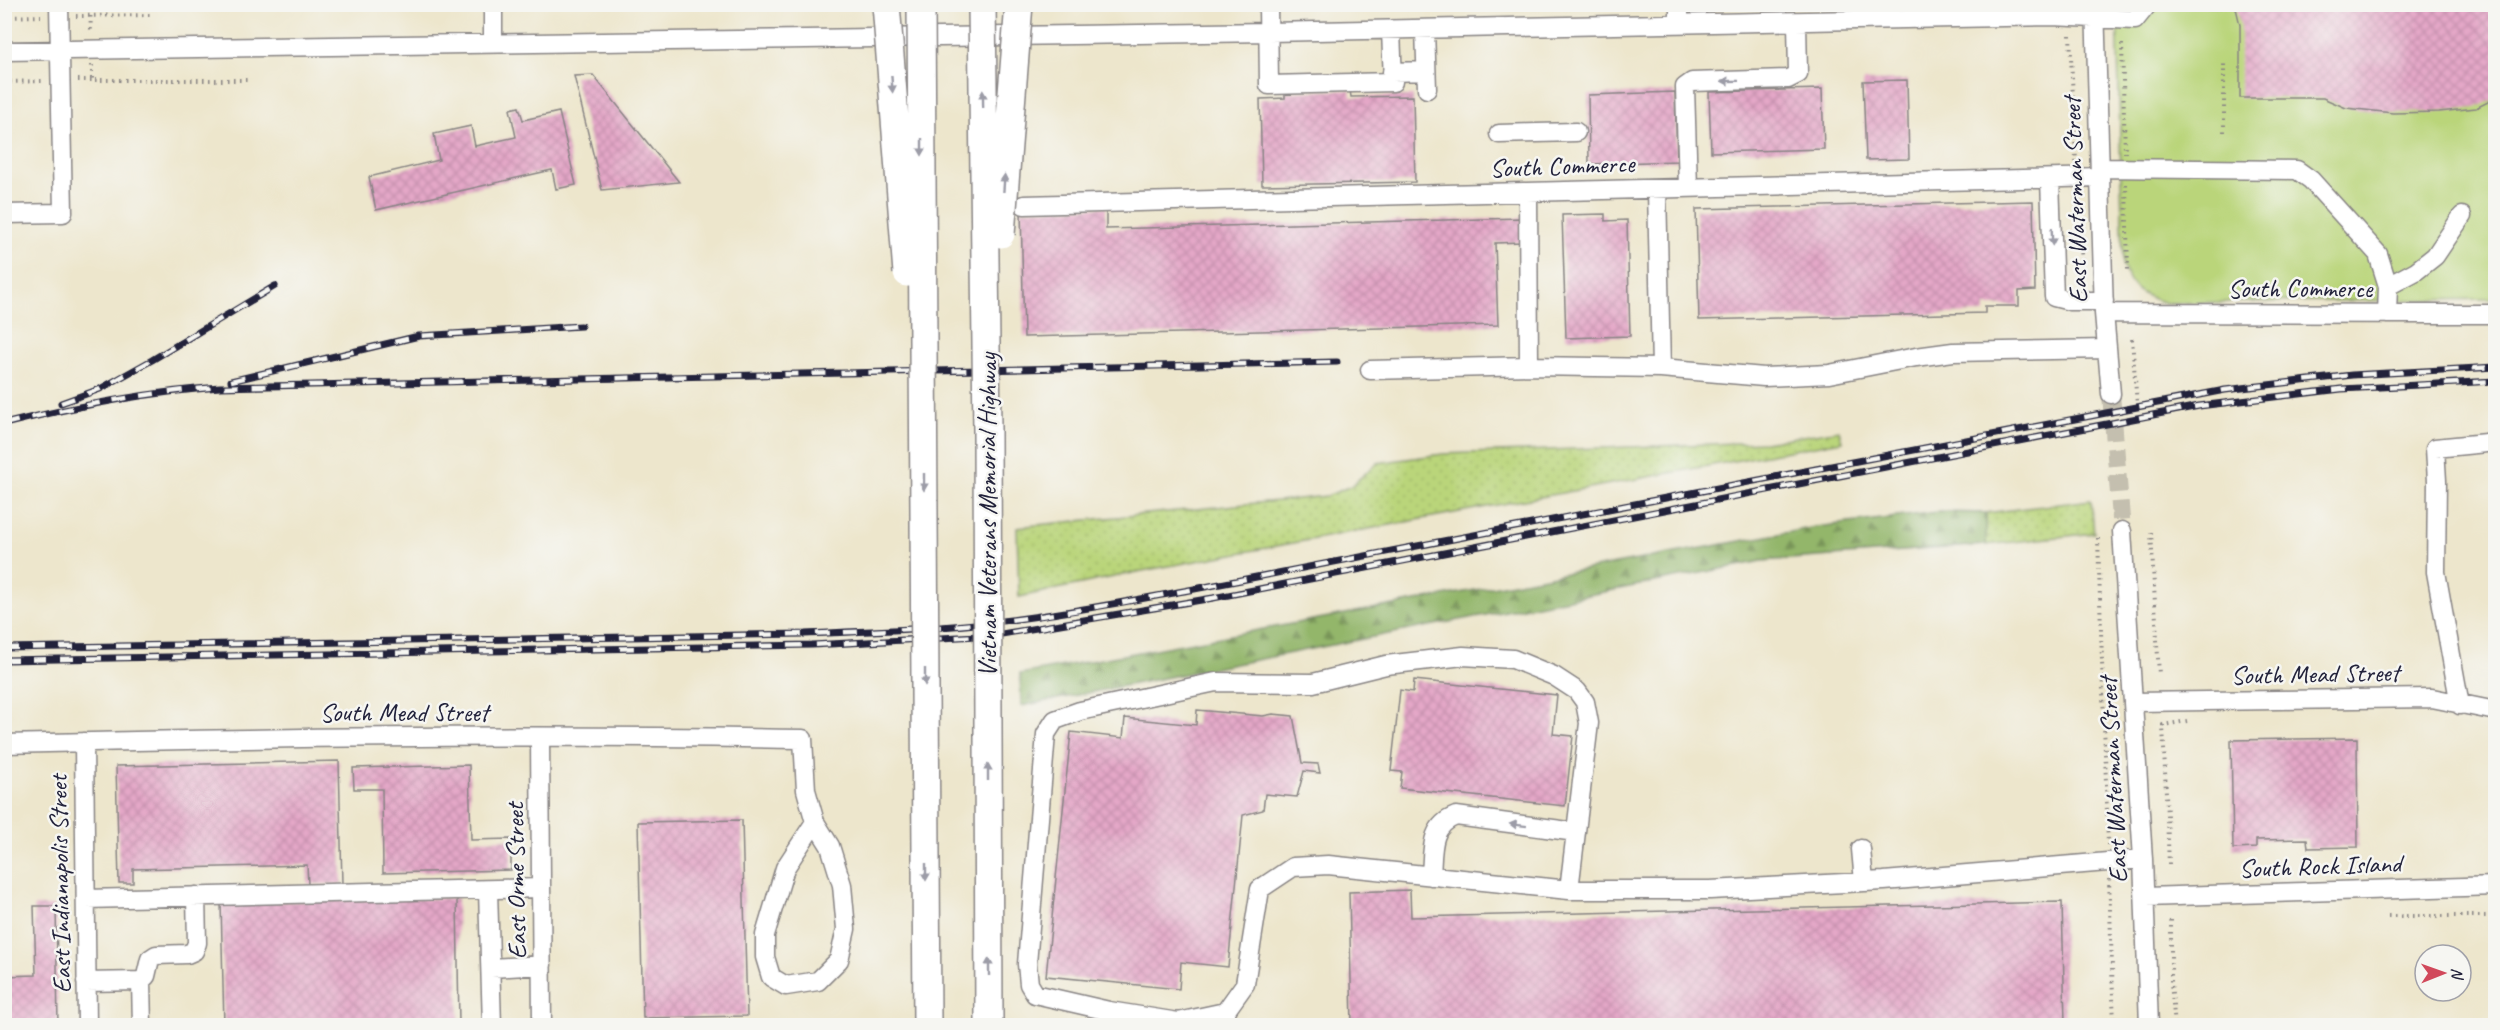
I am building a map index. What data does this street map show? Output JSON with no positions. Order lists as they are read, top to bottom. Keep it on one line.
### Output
{"streets":{"highway":["Vietnam Veterans Memorial Highway"],"street":["South Commerce","East Waterman Street","South Mead Street","South Rock Island","East Orme Street","East Indianapolis Street"]},"crossings":[["South Commerce","East Waterman Street"],["East Waterman Street","South Mead Street"],["East Waterman Street","South Rock Island"],["South Mead Street","East Orme Street"],["South Mead Street","East Indianapolis Street"]],"north":"right"}
